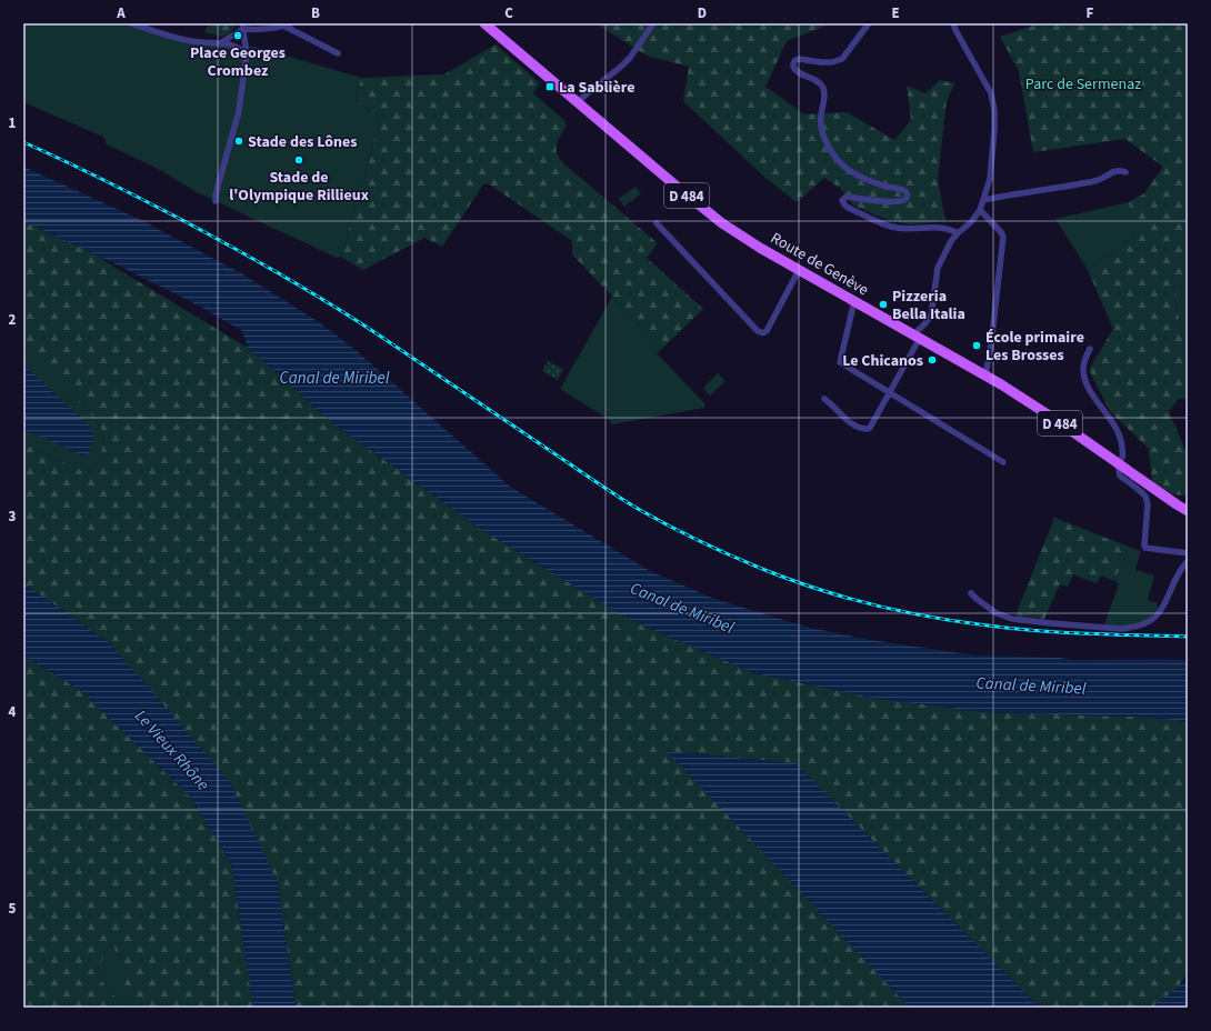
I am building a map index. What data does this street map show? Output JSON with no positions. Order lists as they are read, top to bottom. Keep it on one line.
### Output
{"streets":{"main road":["D 484","Route de Genève"]},"water":["Canal de Miribel","Le Vieux Rhône"],"parks":["Parc de Sermenaz"],"places":{"other":["Place Georges Crombez","Stade des Lônes","Stade de l'Olympique Rillieux","Pizzeria Bella Italia","École primaire Les Brosses","Le Chicanos"],"transit":["La Sablière"]},"grid":{"columns":["A","B","C","D","E","F"],"rows":["1","2","3","4","5"]}}
